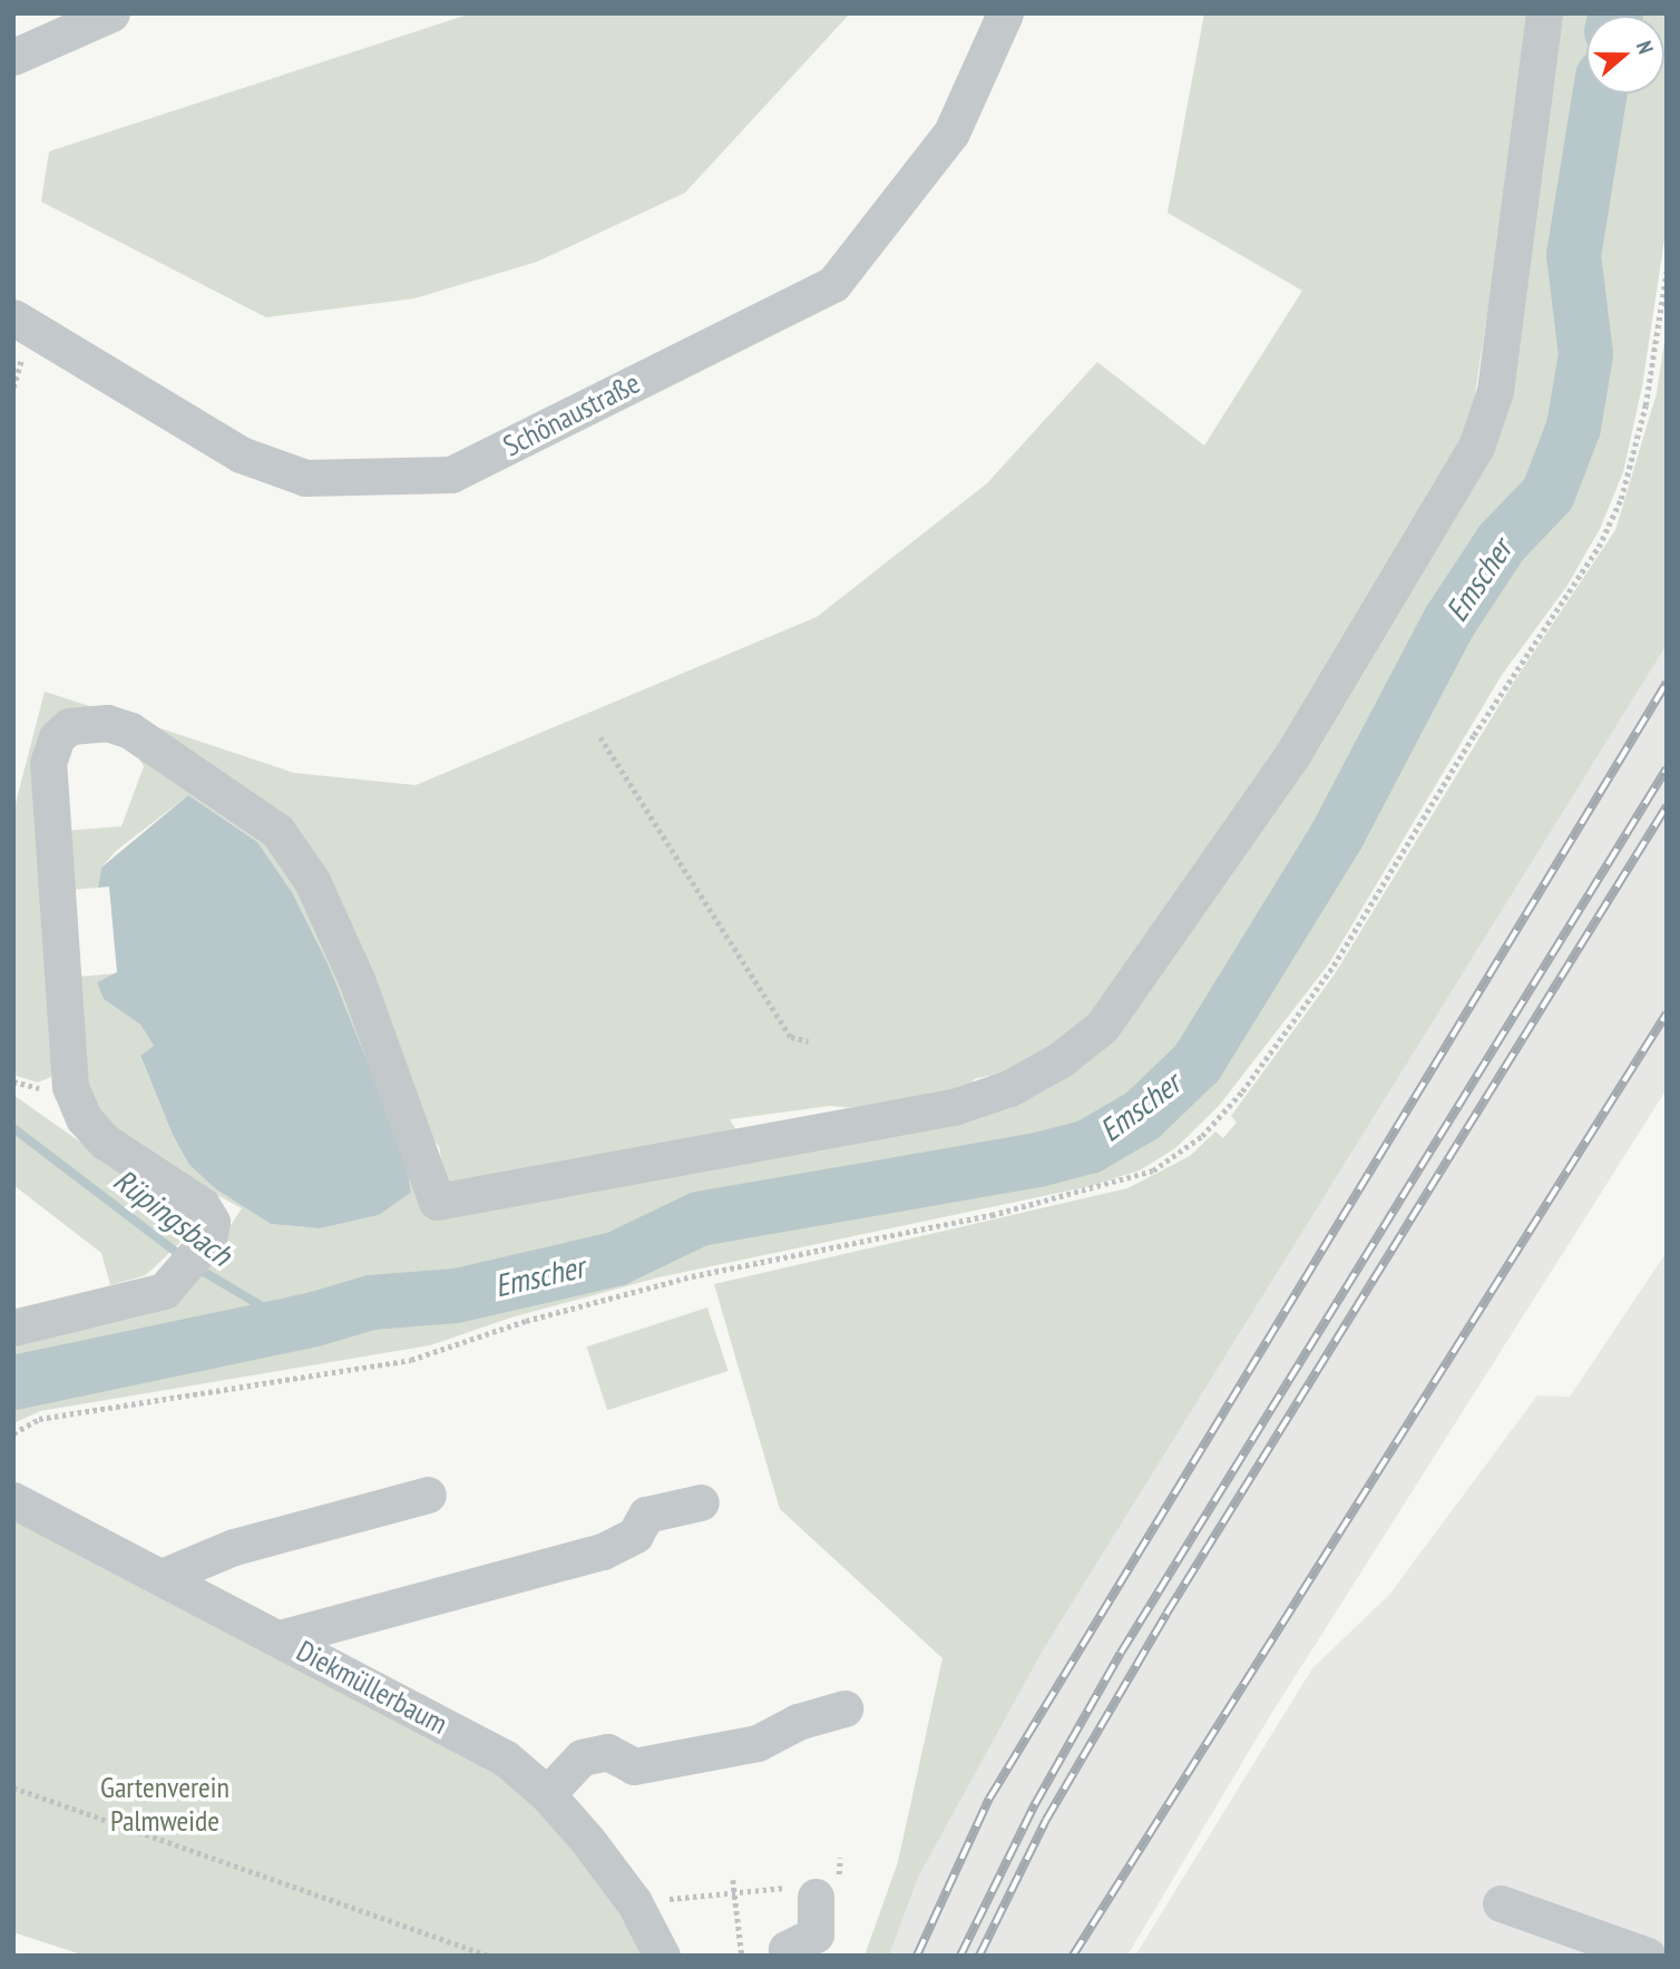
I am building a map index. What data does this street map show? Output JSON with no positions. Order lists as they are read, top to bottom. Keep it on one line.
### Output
{"streets":{"street":["Schönaustraße","Diekmüllerbaum"]},"water":["Emscher","Rüpingsbach"],"parks":["Gartenverein Palmweide"],"north":"right"}
